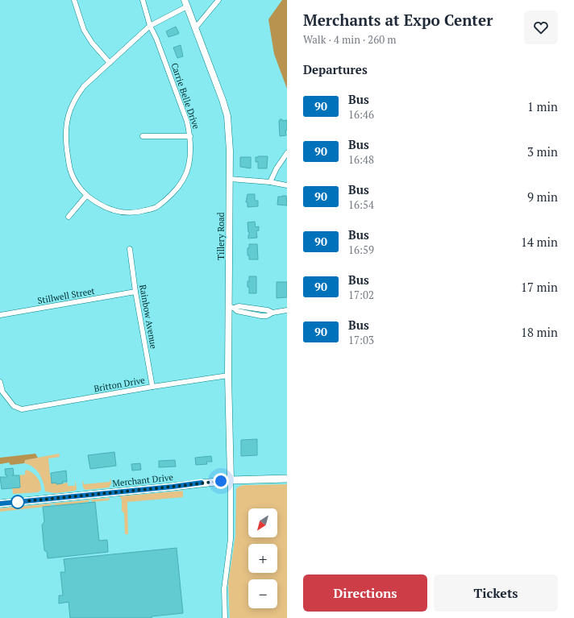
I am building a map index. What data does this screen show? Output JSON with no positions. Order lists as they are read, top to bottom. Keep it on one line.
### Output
{"streets":{"main road":["Merchant Drive"],"street":["Carrie Belle Drive","Tillery Road","Stillwell Street","Rainbow Avenue","Britton Drive"]},"crossings":[["Carrie Belle Drive","Tillery Road"],["Tillery Road","Britton Drive"],["Tillery Road","Merchant Drive"],["Stillwell Street","Rainbow Avenue"],["Rainbow Avenue","Britton Drive"]],"lines":["bus line 90"],"north":"bottom left","page":{"heading":[["Merchants at Expo Center","Walk · 4 min · 260 m"],"Departures"],"list":[{"mark":"90","name":"Bus","note":"16:46","value":"1 min"},{"mark":"90","name":"Bus","note":"16:48","value":"3 min"},{"mark":"90","name":"Bus","note":"16:54","value":"9 min"},{"mark":"90","name":"Bus","note":"16:59","value":"14 min"},{"mark":"90","name":"Bus","note":"17:02","value":"17 min"},{"mark":"90","name":"Bus","note":"17:03","value":"18 min"}],"map_buttons":["+","−"],"buttons":["Directions","Tickets"]}}
